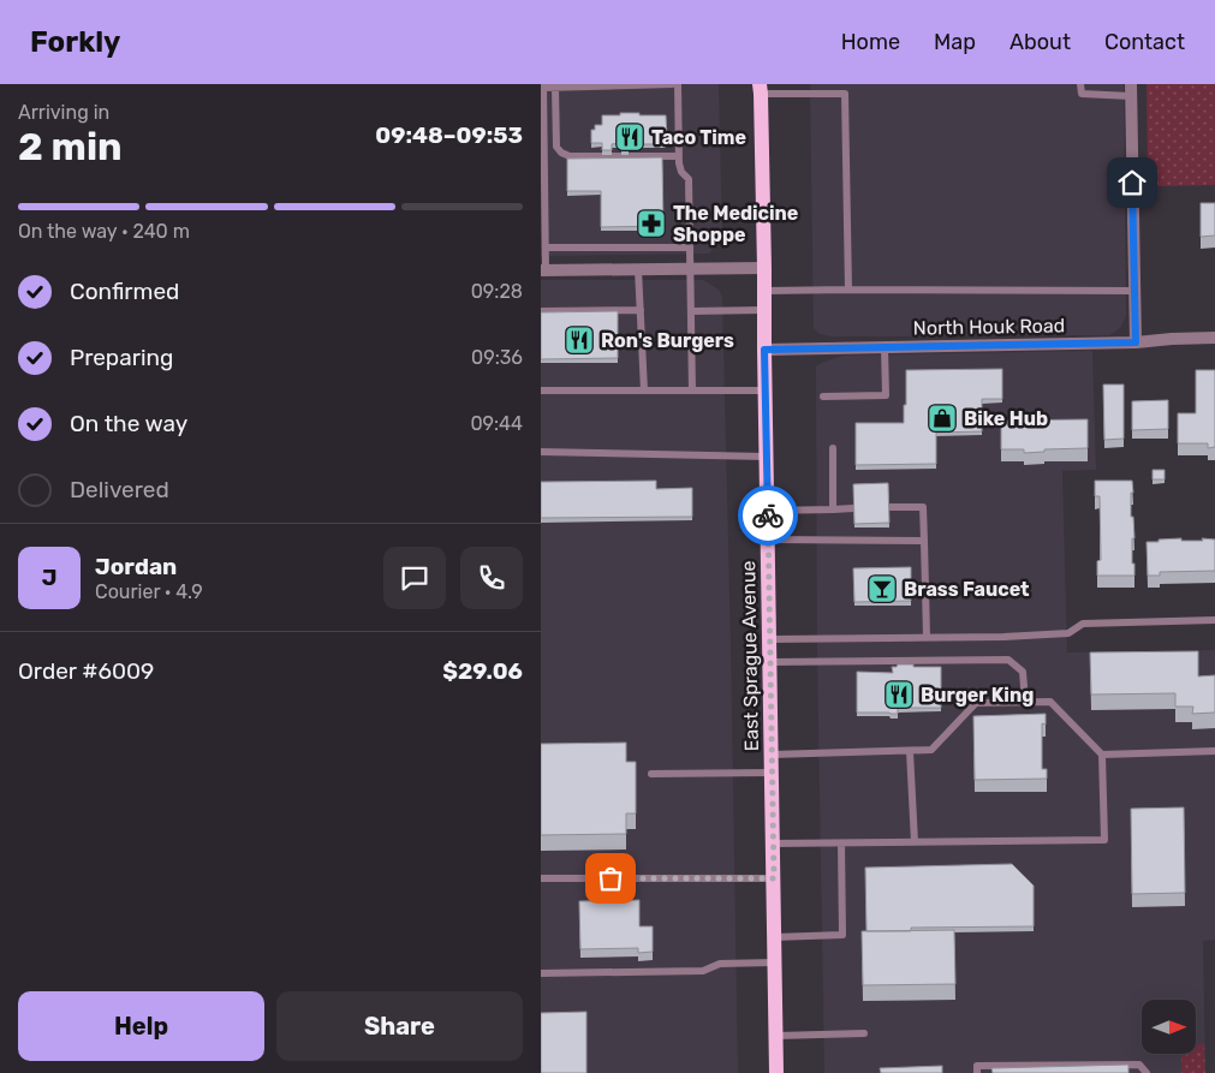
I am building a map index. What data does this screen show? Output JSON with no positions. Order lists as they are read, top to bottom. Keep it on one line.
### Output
{"streets":{"main road":["East Sprague Avenue"],"street":["North Houk Road"]},"crossings":[["North Houk Road","East Sprague Avenue"]],"places":{"restaurant":["Taco Time","Ron's Burgers","Burger King"],"pharmacy":["The Medicine Shoppe"],"shop":["Bike Hub"],"bar":["Brass Faucet"]},"north":"right","page":{"header":"Forkly","nav":["Home","Map","About","Contact"],"heading":["2 min","Arriving in","09:48–09:53"],"panel":["Jordan","Courier · 4.9","Order #6009","$29.06"],"bar":"On the way · 240 m","list":[["Confirmed","09:28"],["Preparing","09:36"],["On the way","09:44"],"Delivered"],"round":"J","buttons":["Help","Share"]}}
